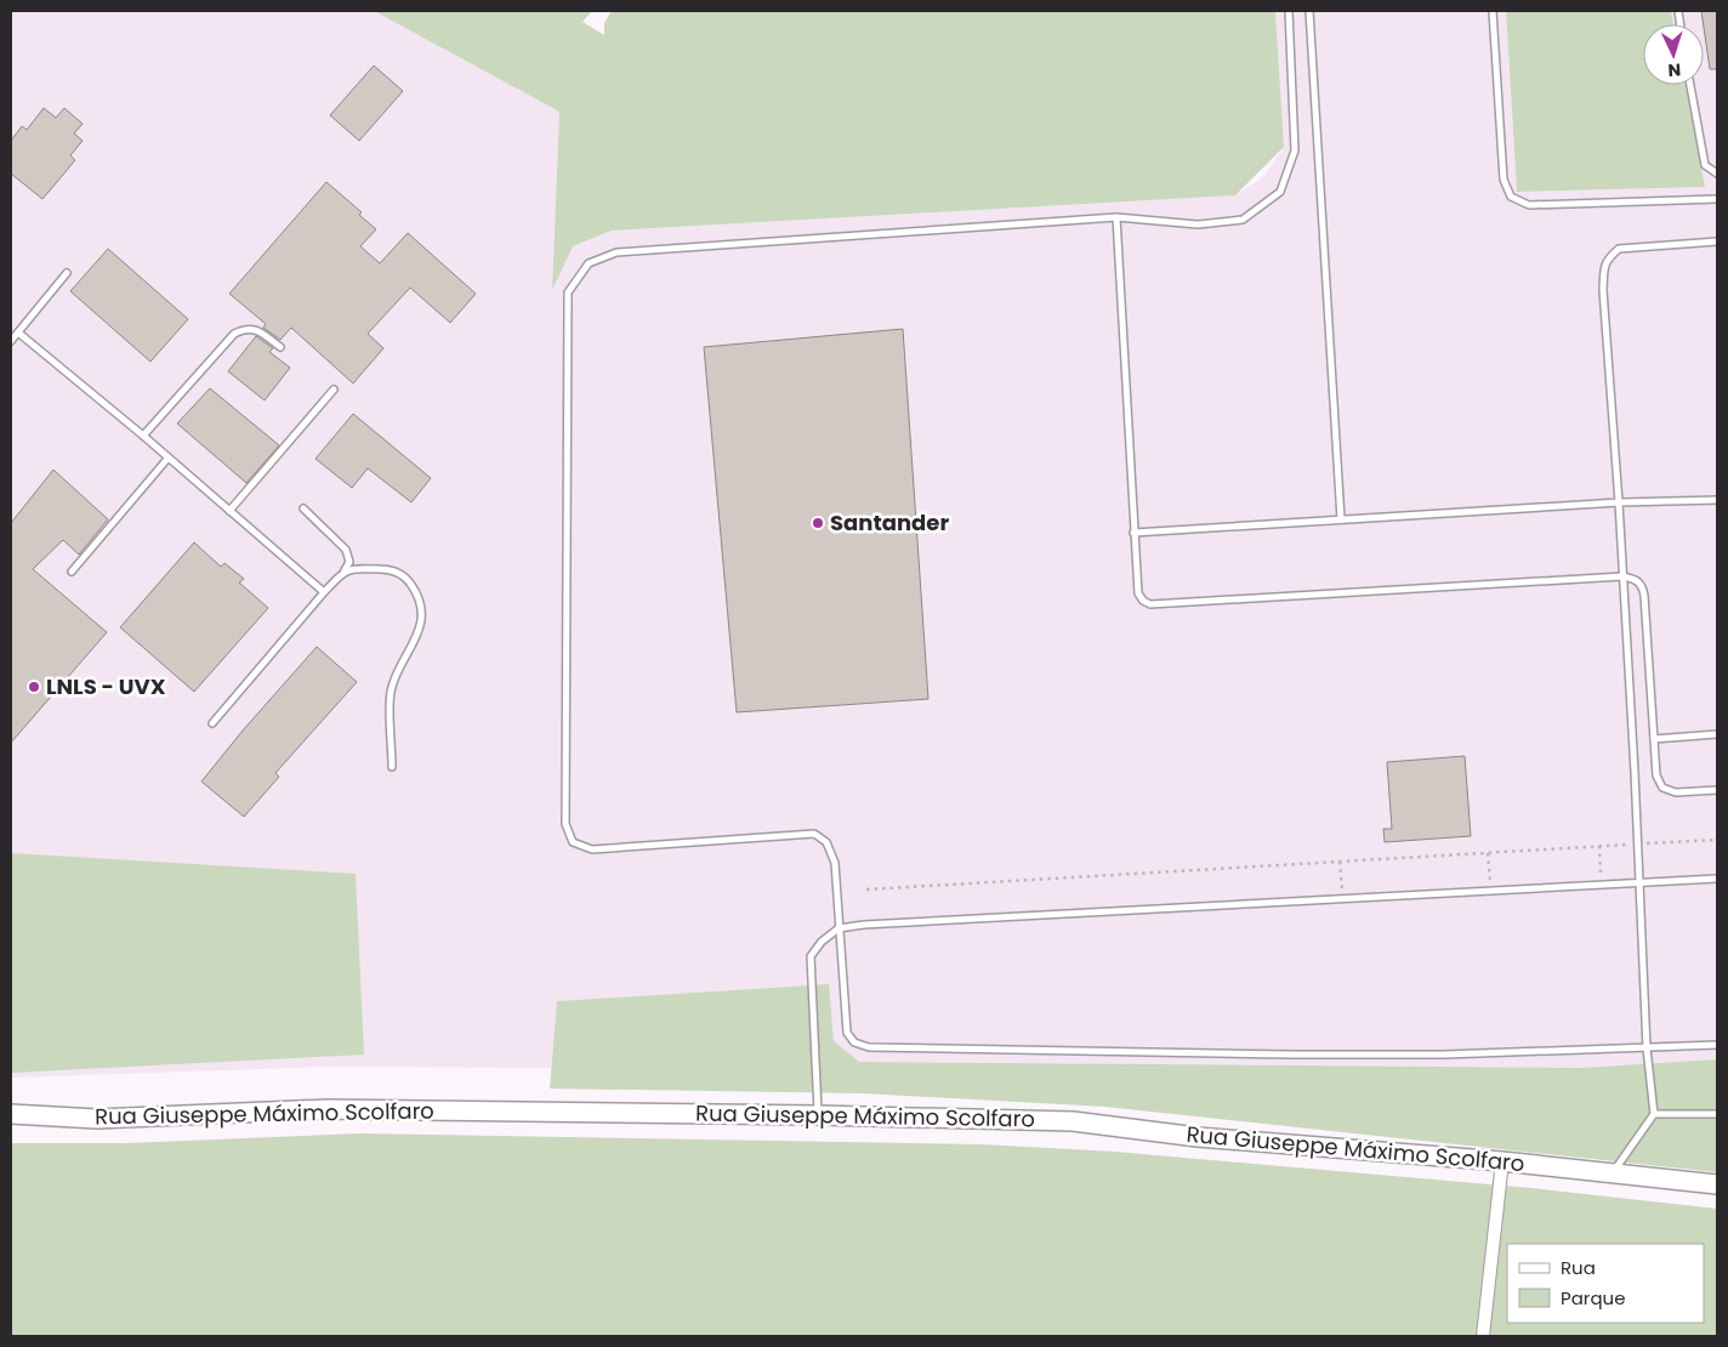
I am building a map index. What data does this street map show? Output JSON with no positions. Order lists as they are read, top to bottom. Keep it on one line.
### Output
{"streets":{"main road":["Rua Giuseppe Máximo Scolfaro"]},"places":["Santander","LNLS - UVX"],"legend":["Rua","Parque"],"north":"bottom"}
